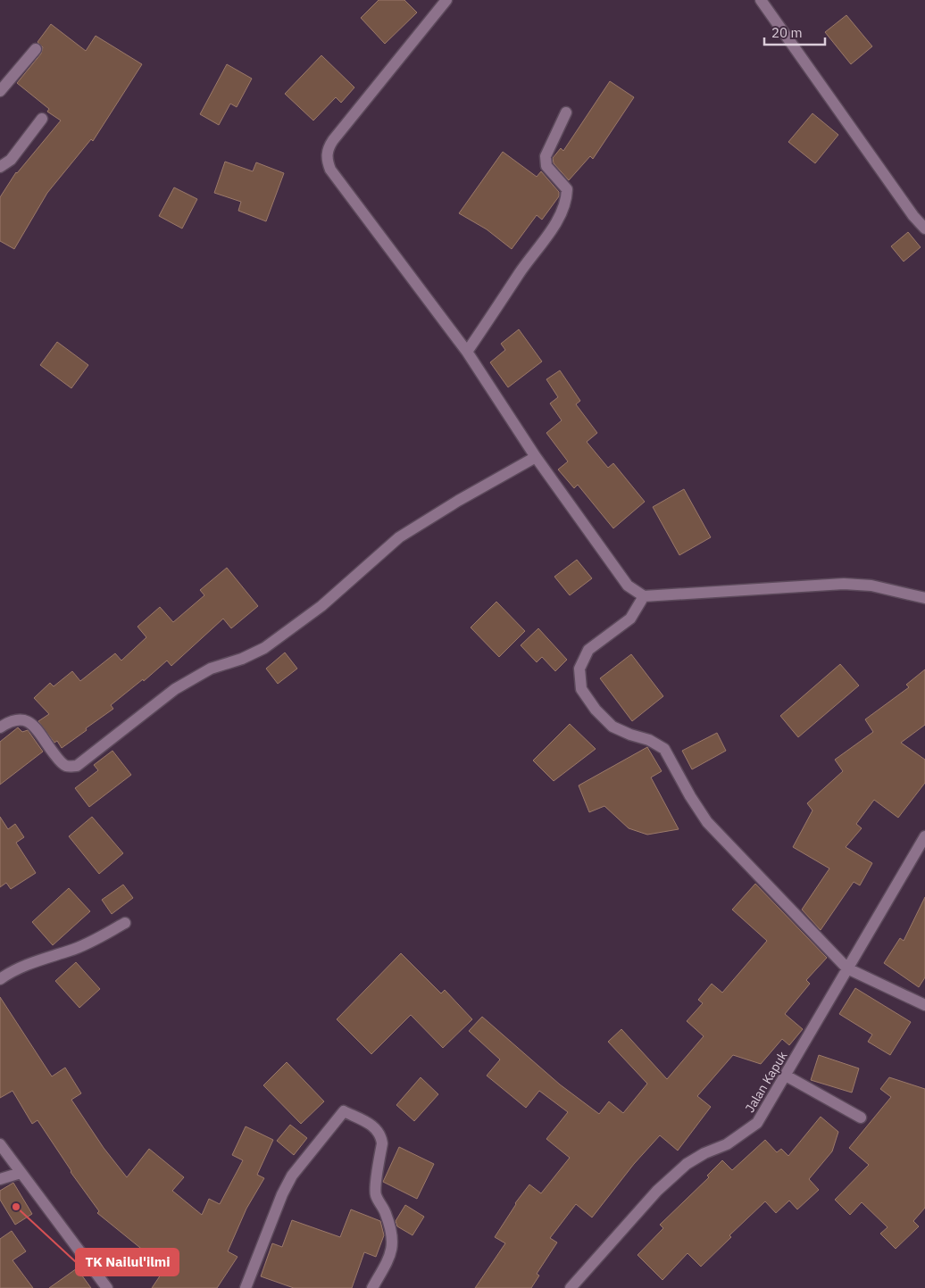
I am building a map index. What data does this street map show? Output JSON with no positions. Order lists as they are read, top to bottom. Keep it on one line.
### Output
{"streets":{"street":["Jalan Kapuk"]},"places":["TK Nailul'ilmi"],"scale_bar":"20 m"}
